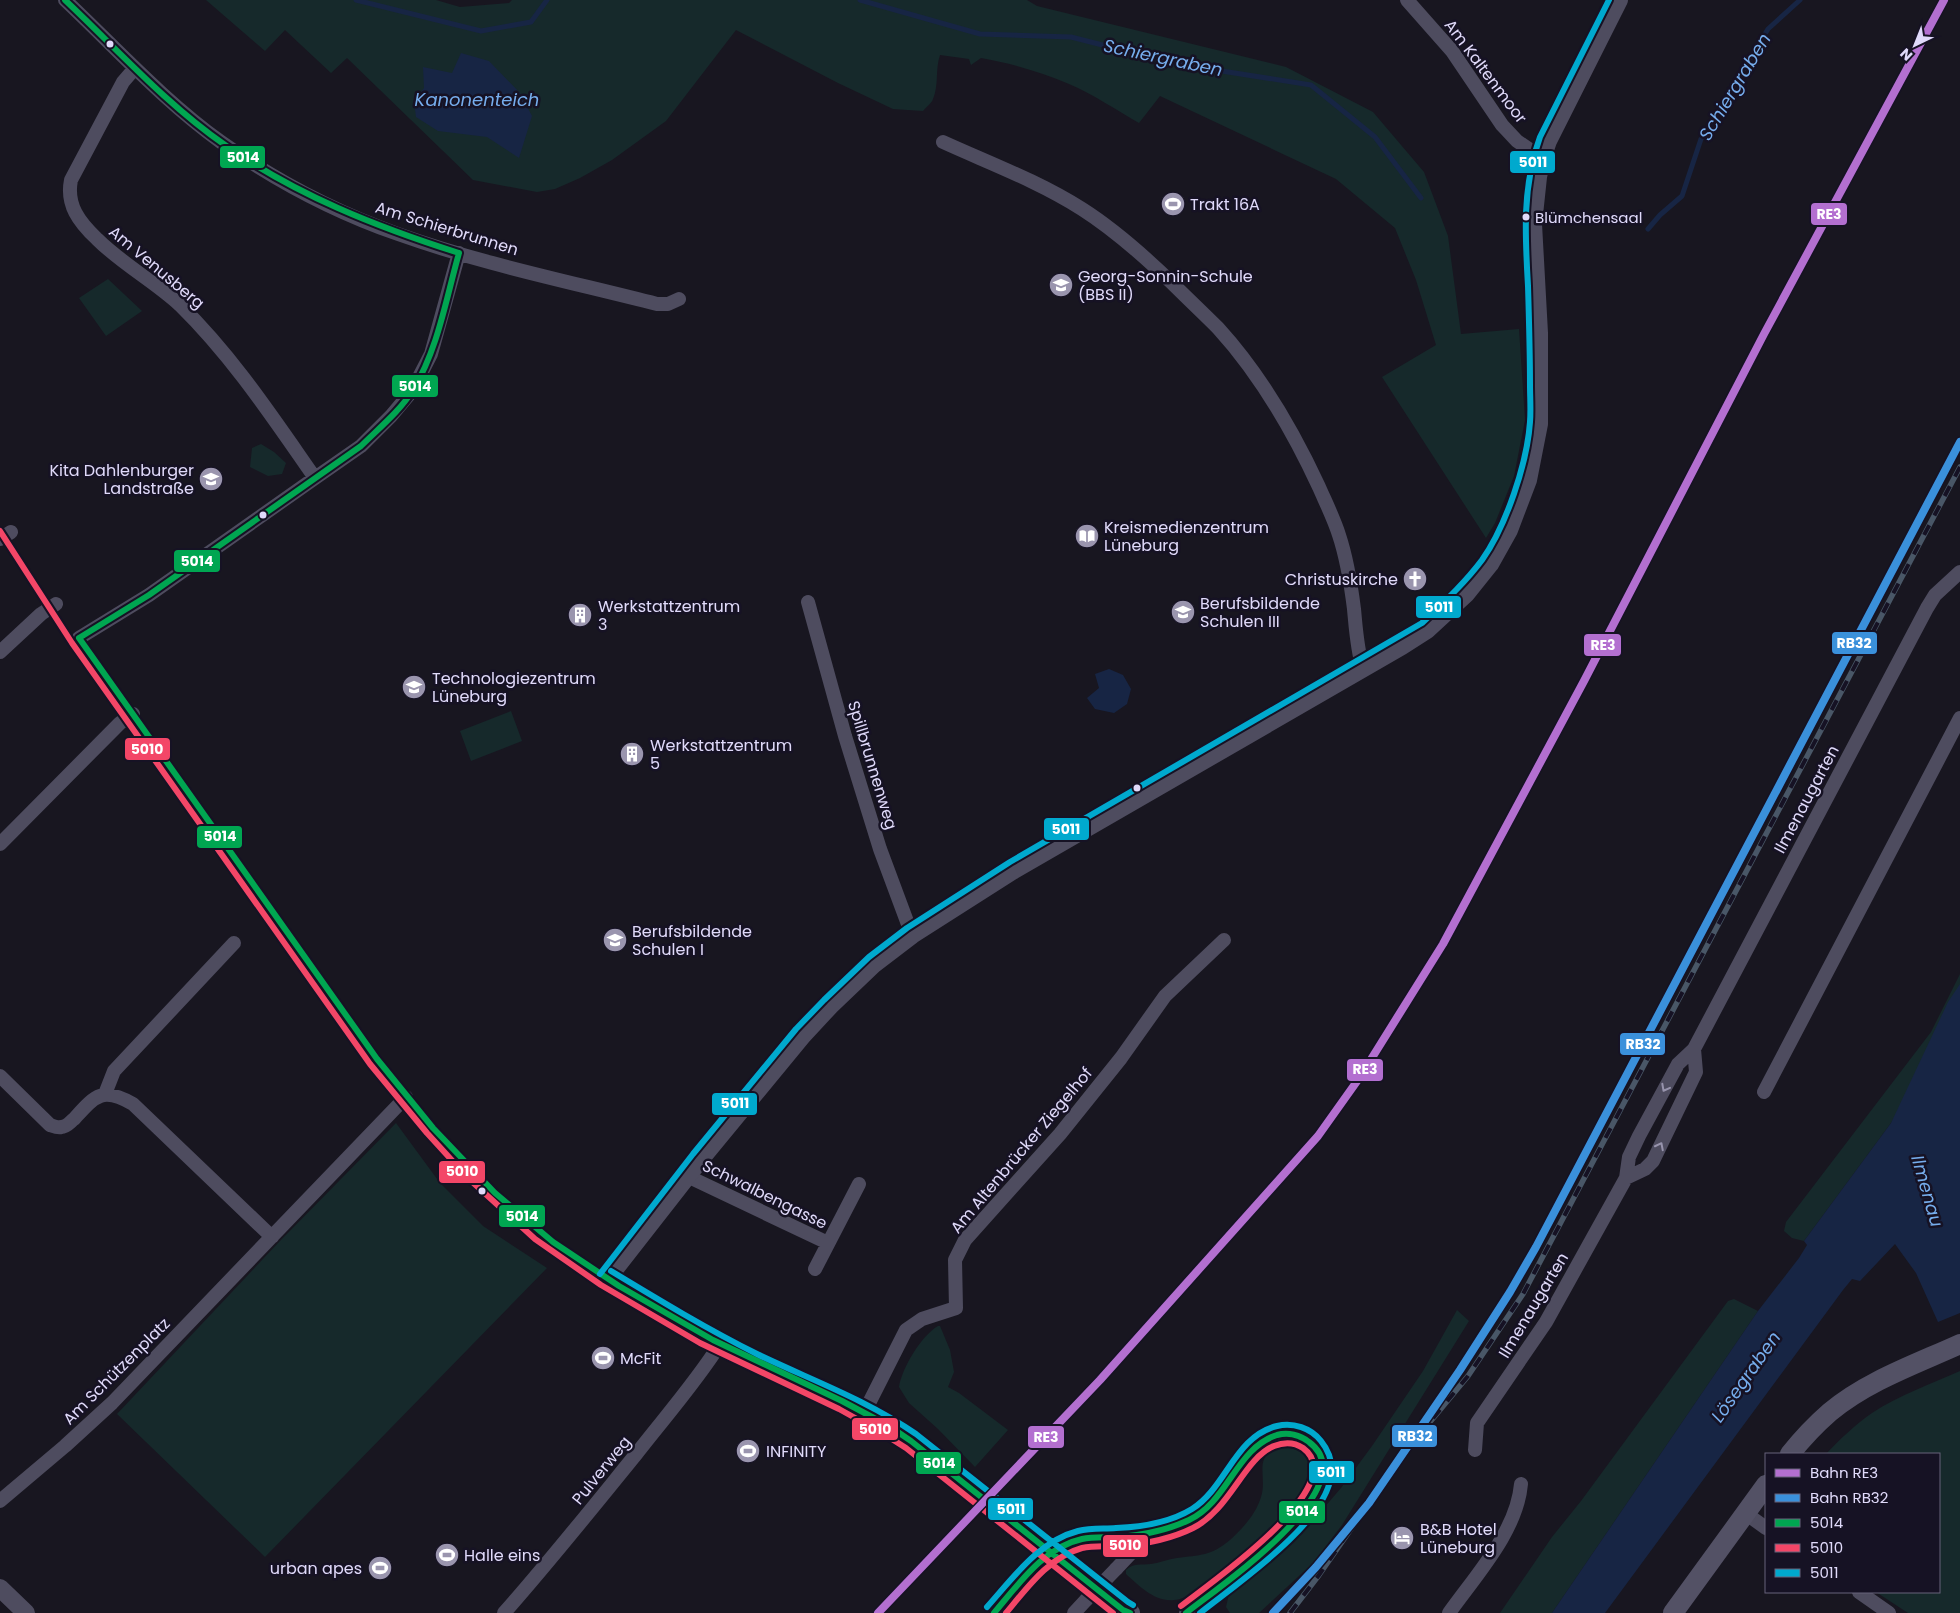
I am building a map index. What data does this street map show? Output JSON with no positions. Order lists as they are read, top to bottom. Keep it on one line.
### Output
{"streets":{"street":["Am Kaltenmoor","Am Schierbrunnen","Am Venusberg","Spillbrunnenweg","Ilmenaugarten","Am Altenbrücker Ziegelhof","Schwalbengasse","Am Schützenplatz","Pulverweg"]},"crossings":[["Am Schierbrunnen","Am Venusberg"]],"water":["Schiergraben","Kanonenteich","Ilmenau","Lösegraben"],"places":{"sports":["Trakt 16A","McFit","INFINITY","Halle eins","urban apes"],"other":["Blümchensaal"],"school or university":["Georg-Sonnin-Schule (BBS II)","Kita Dahlenburger Landstraße","Berufsbildende Schulen III","Technologiezentrum Lüneburg","Berufsbildende Schulen I"],"library":["Kreismedienzentrum Lüneburg"],"church":["Christuskirche"],"building":["Werkstattzentrum 3","Werkstattzentrum 5"],"hotel":["B&B Hotel Lüneburg"]},"lines":["rail line RE3","transit line 5014","transit line 5011","rail line RB32","transit line 5010"],"legend":["Bahn RE3","Bahn RB32","5014","5010","5011"],"north":"bottom left"}
